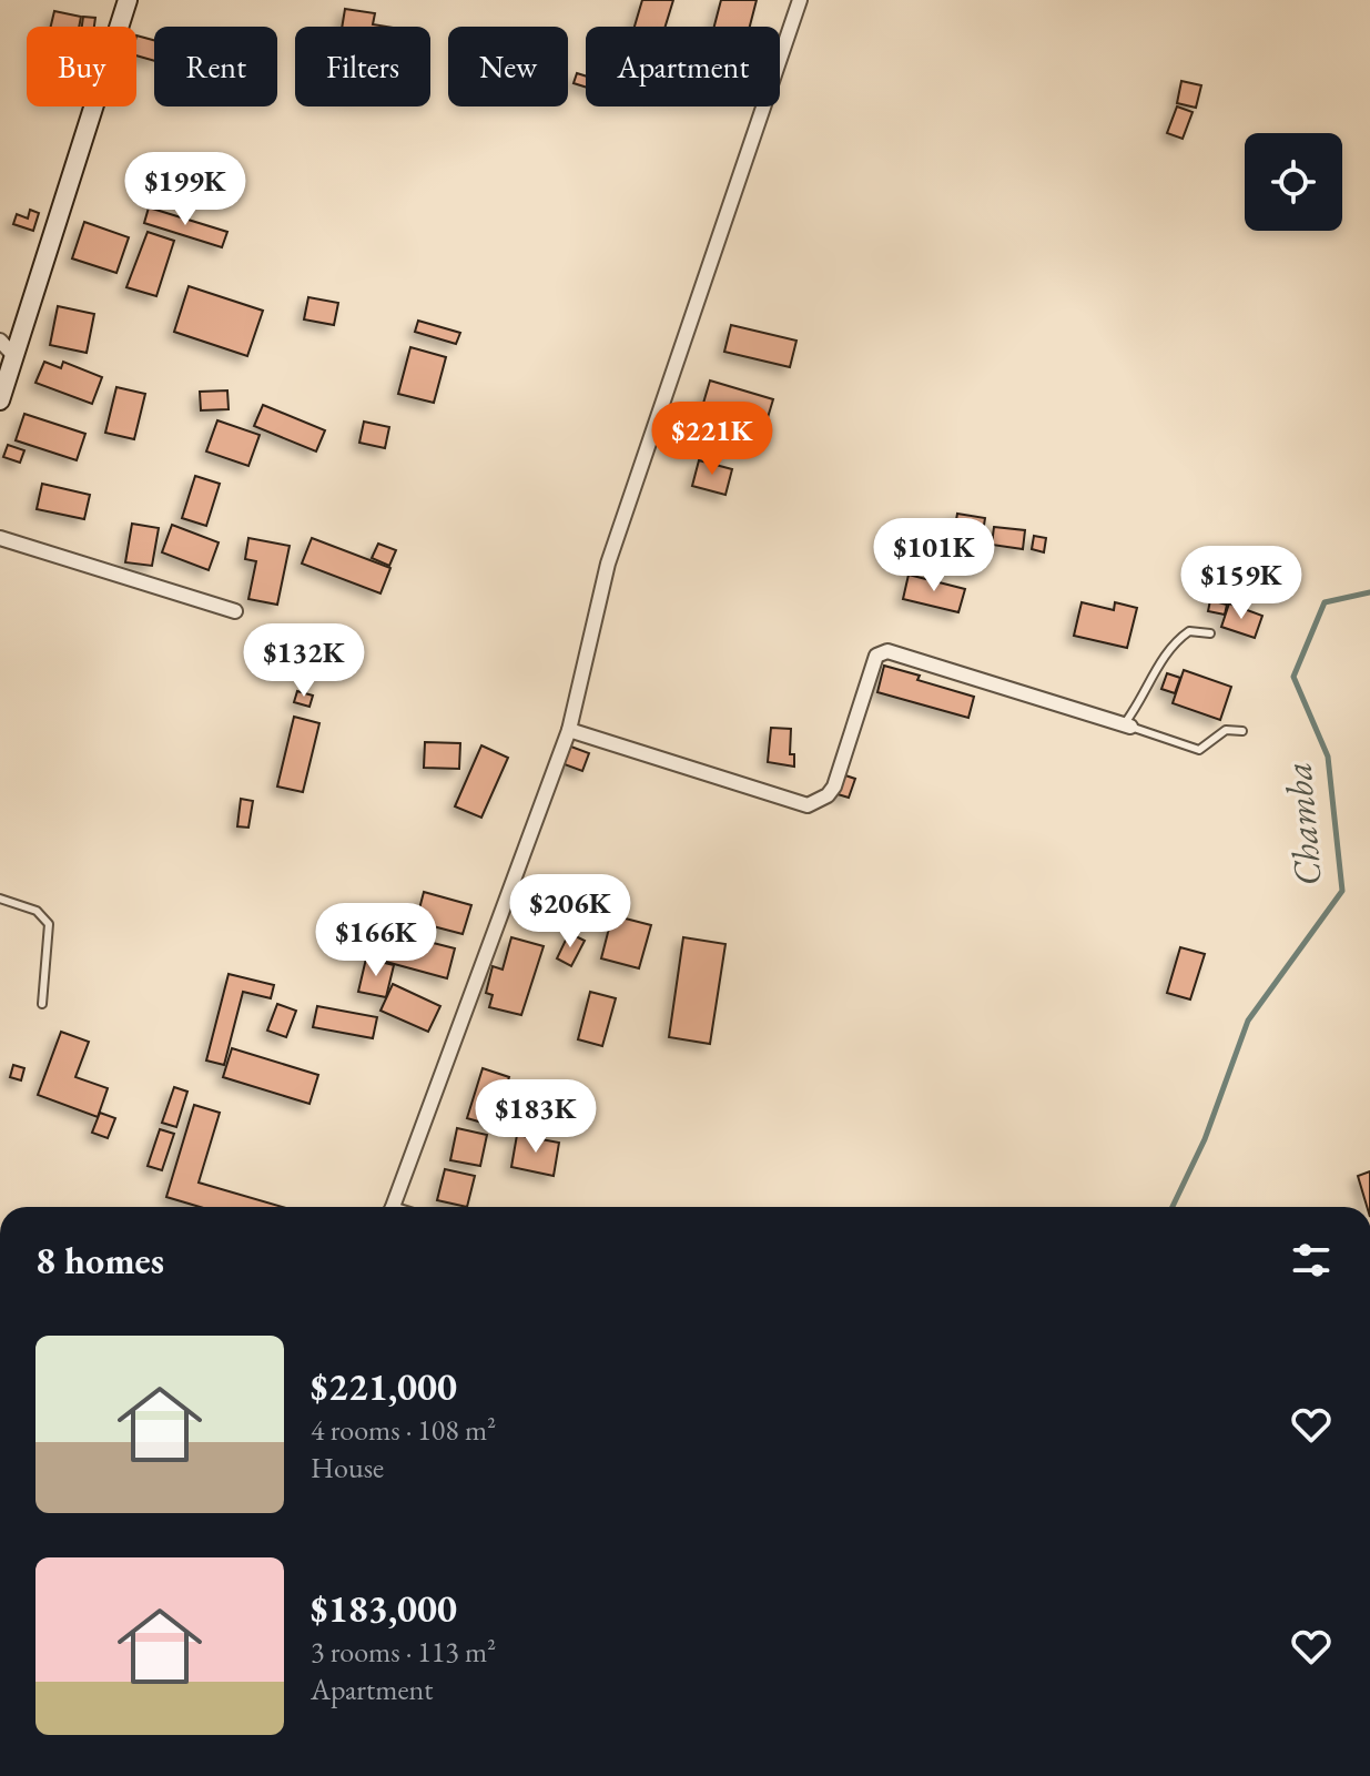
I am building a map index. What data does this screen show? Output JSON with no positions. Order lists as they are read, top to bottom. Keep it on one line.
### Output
{"water":["Chamba"],"page":{"chip":["Buy","Rent","Filters","New","Apartment"],"price":["$199K","$221K","$101K","$159K","$132K","$206K","$166K","$183K"],"heading":"8 homes","list":[{"name":"$221,000","note":"4 rooms · 108 m² · House"},{"name":"$183,000","note":"3 rooms · 113 m² · Apartment"}]}}
